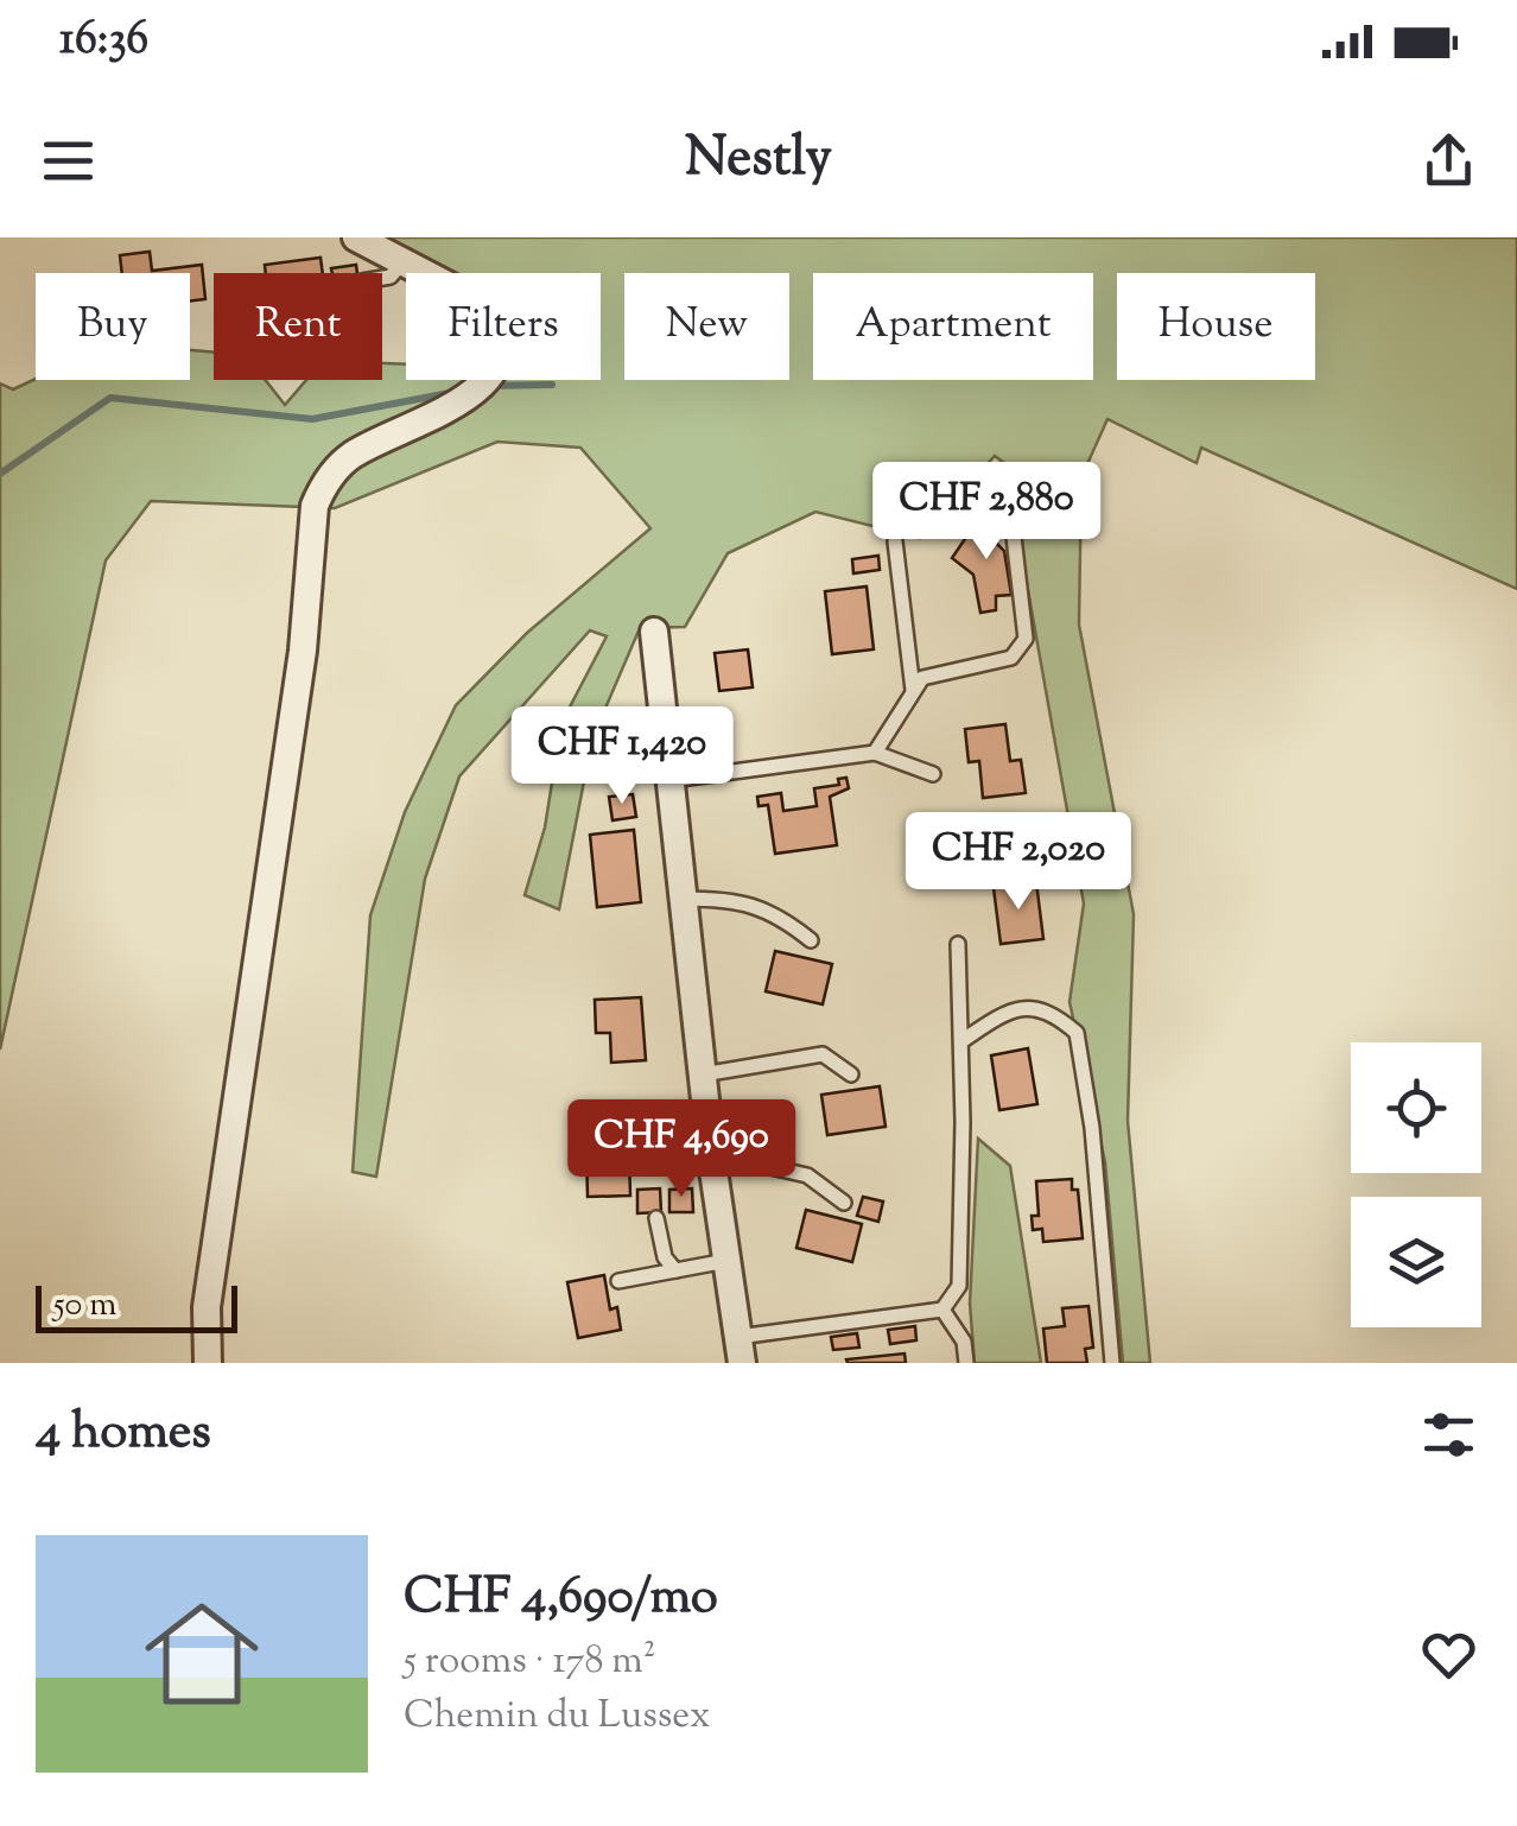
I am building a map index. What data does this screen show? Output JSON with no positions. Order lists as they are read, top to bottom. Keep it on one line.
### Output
{"scale_bar":"50 m","page":{"status":"16:36","header":"Nestly","chip":["Buy","Rent","Filters","New","Apartment","House"],"price":["CHF 2,880","CHF 1,420","CHF 2,020","CHF 4,690"],"scale":"50 m","heading":"4 homes","list":[{"name":"CHF 4,690/mo","note":"5 rooms · 178 m² · Chemin du Lussex"}]}}
